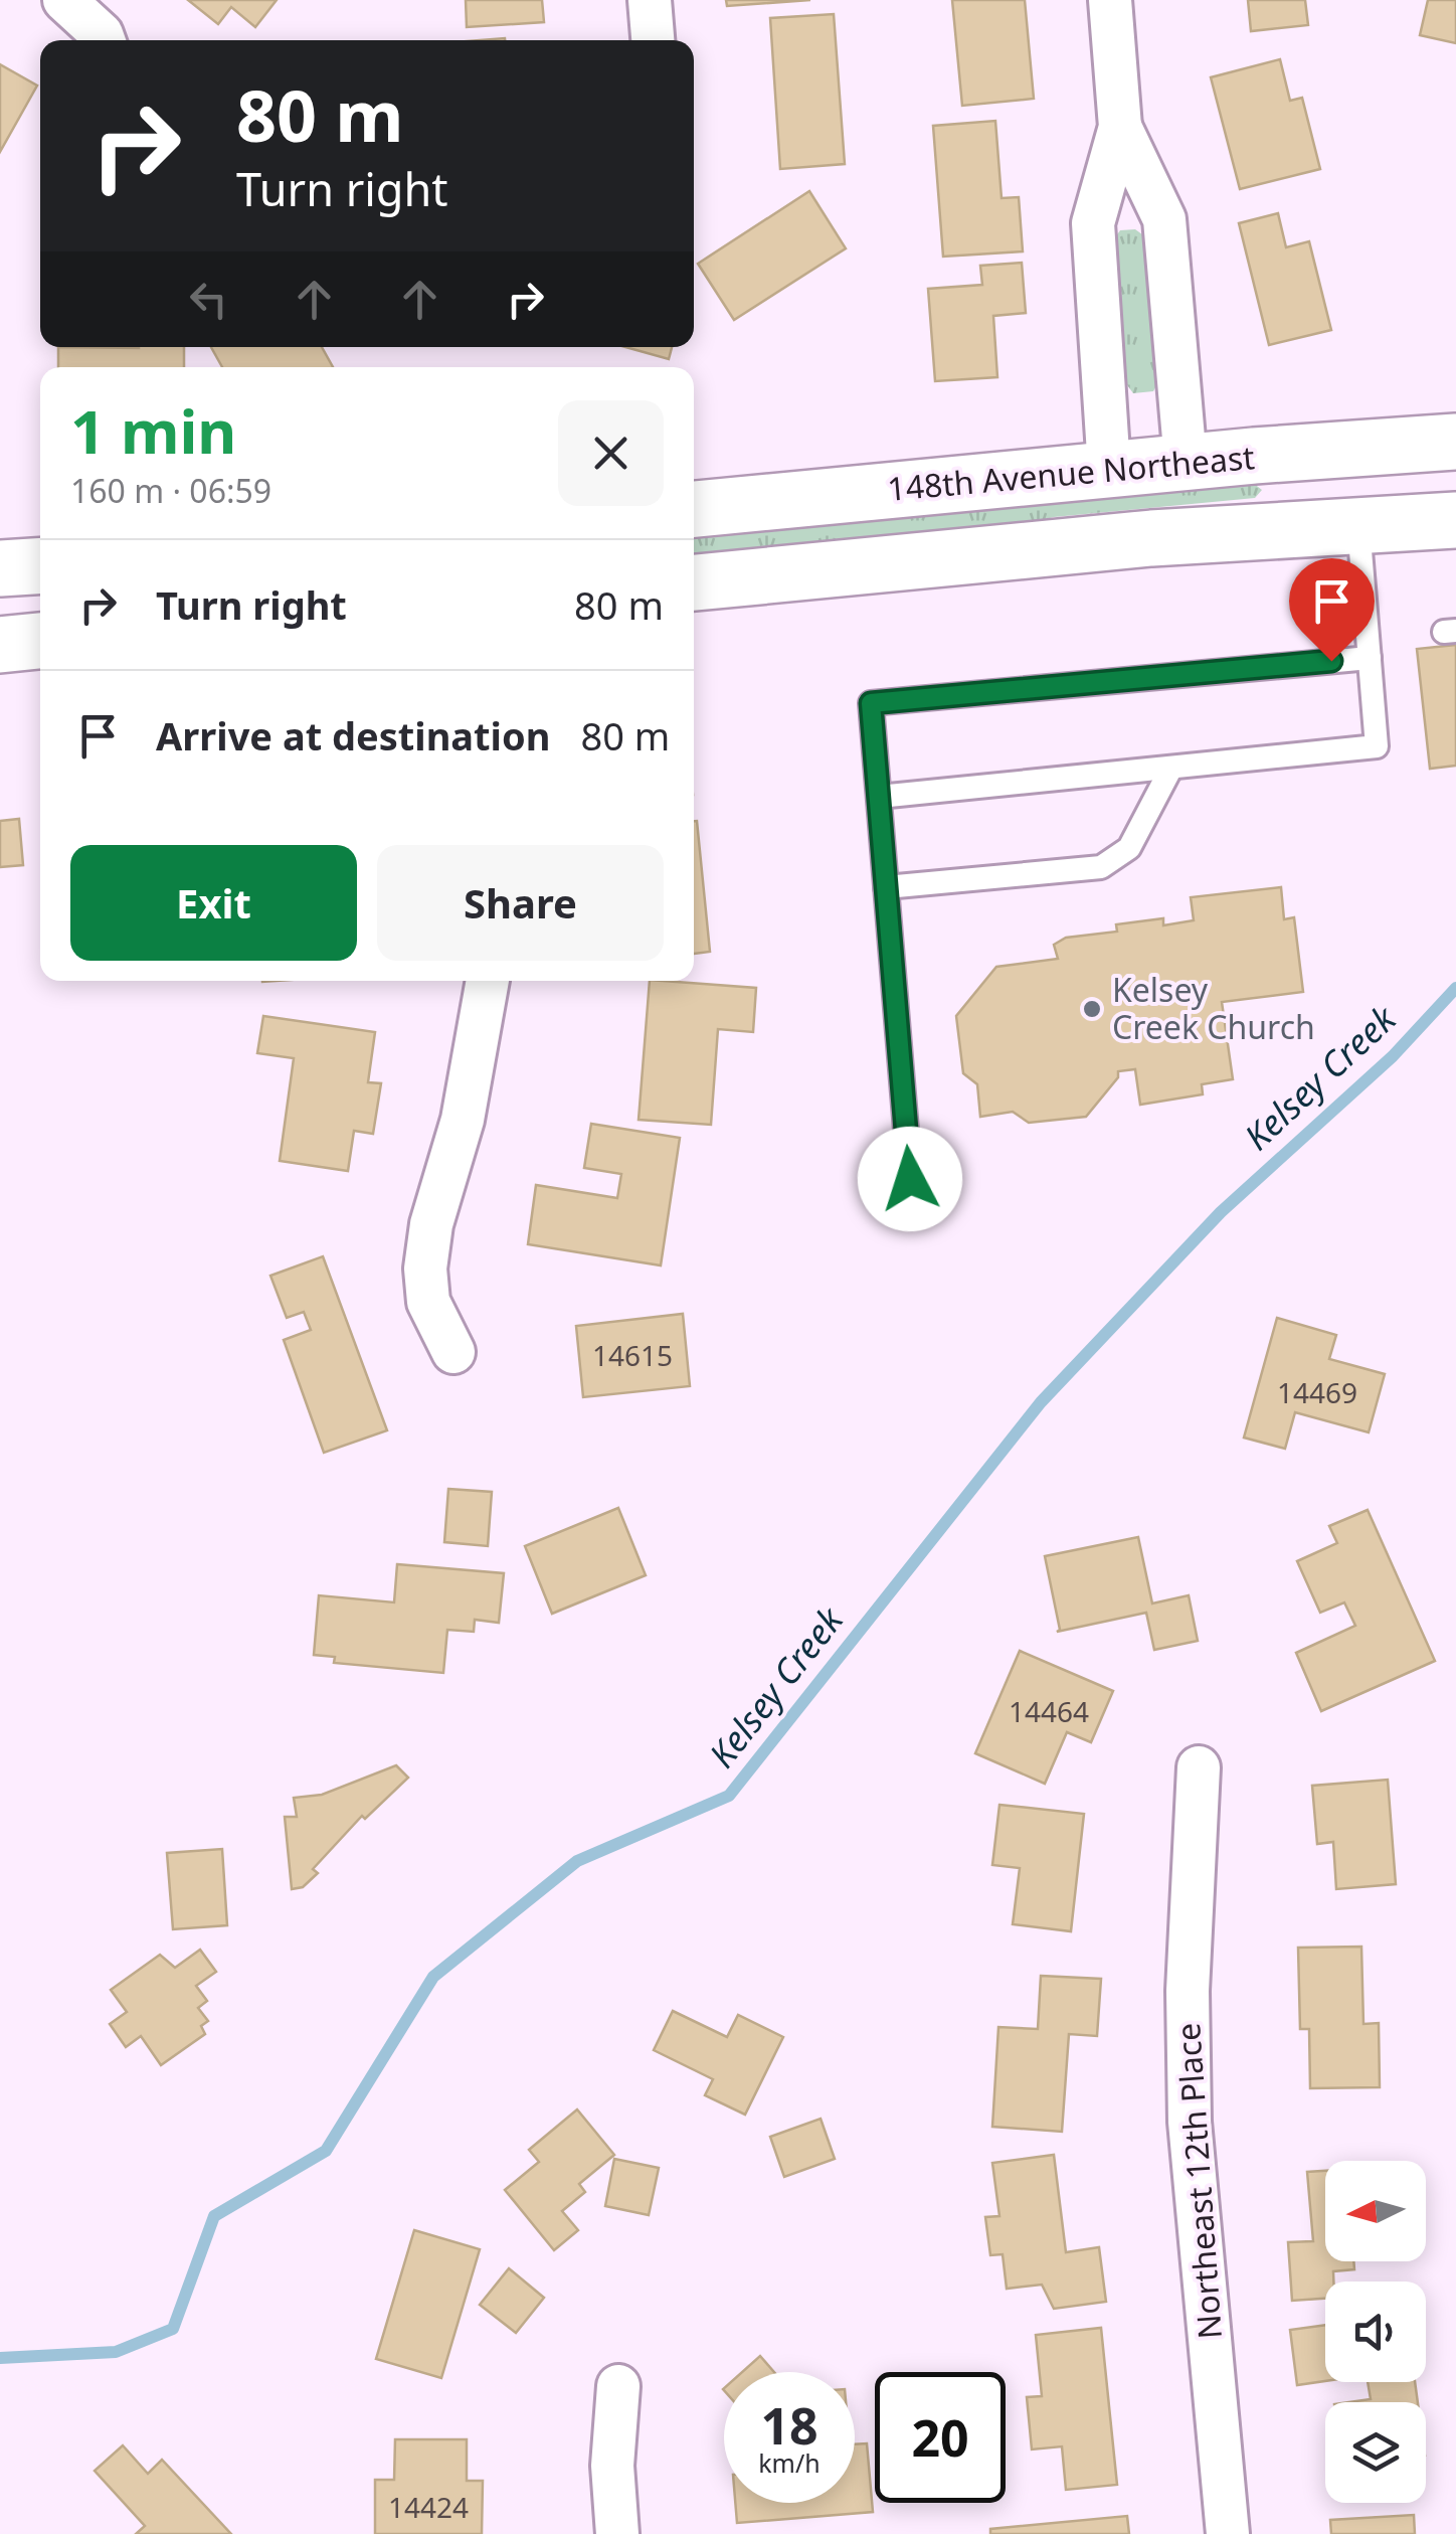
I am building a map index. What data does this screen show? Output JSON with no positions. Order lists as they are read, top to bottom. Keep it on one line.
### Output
{"streets":{"main road":["148th Avenue Northeast"],"street":["Northeast 12th Place"]},"water":["Kelsey Creek"],"places":["Kelsey Creek Church"],"house_numbers":["14615","14469","14464","14424"],"north":"left","page":{"turn":["80 m","Turn right"],"heading":["1 min","160 m · 06:59"],"list":[{"name":"Turn right","value":"80 m"},{"name":"Arrive at destination","value":"80 m"}],"buttons":["Exit","Share"],"speed":"18 km/h","limit":"20"}}
